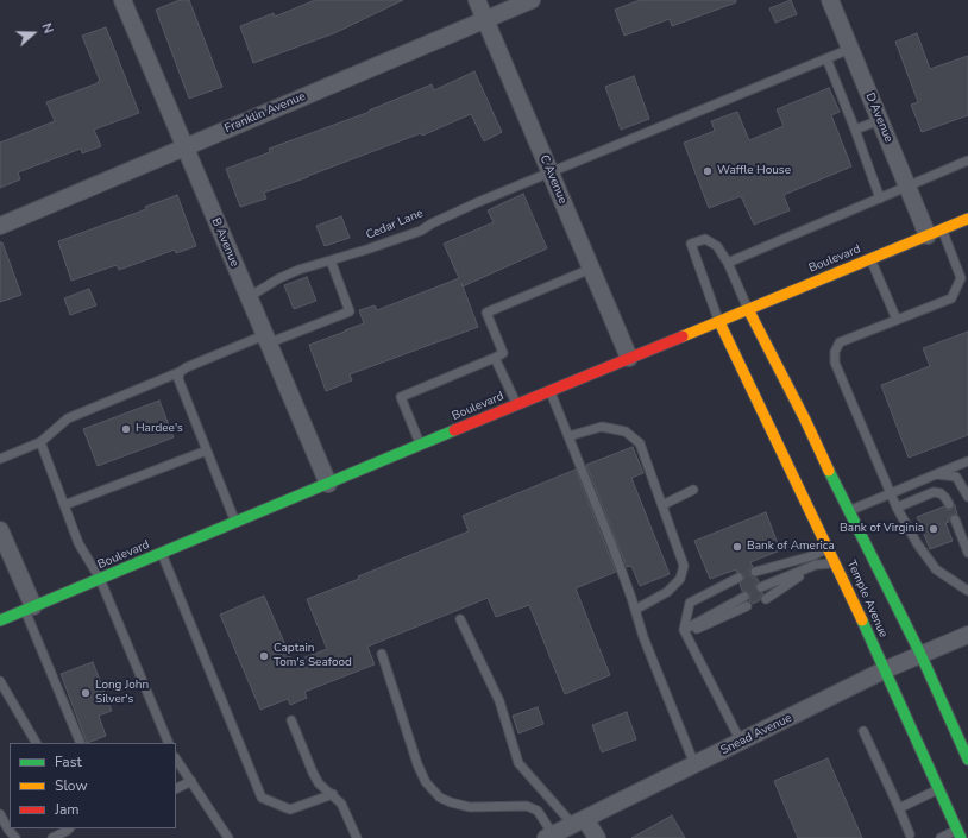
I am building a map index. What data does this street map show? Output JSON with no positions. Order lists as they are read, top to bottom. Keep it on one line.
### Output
{"streets":{"main road":["Boulevard","Temple Avenue"],"street":["Franklin Avenue","D Avenue","C Avenue","B Avenue","Snead Avenue"],"lane":["Cedar Lane"]},"crossings":[["Franklin Avenue","C Avenue"],["Franklin Avenue","B Avenue"],["D Avenue","Cedar Lane"],["D Avenue","Boulevard"],["C Avenue","Cedar Lane"],["C Avenue","Boulevard"],["Cedar Lane","B Avenue"],["B Avenue","Boulevard"],["Boulevard","Temple Avenue"],["Temple Avenue","Snead Avenue"]],"places":["Waffle House","Hardee's","Bank of Virginia","Bank of America","Captain Tom's Seafood","Long John Silver's"],"legend":["Fast","Slow","Jam"],"north":"right"}
